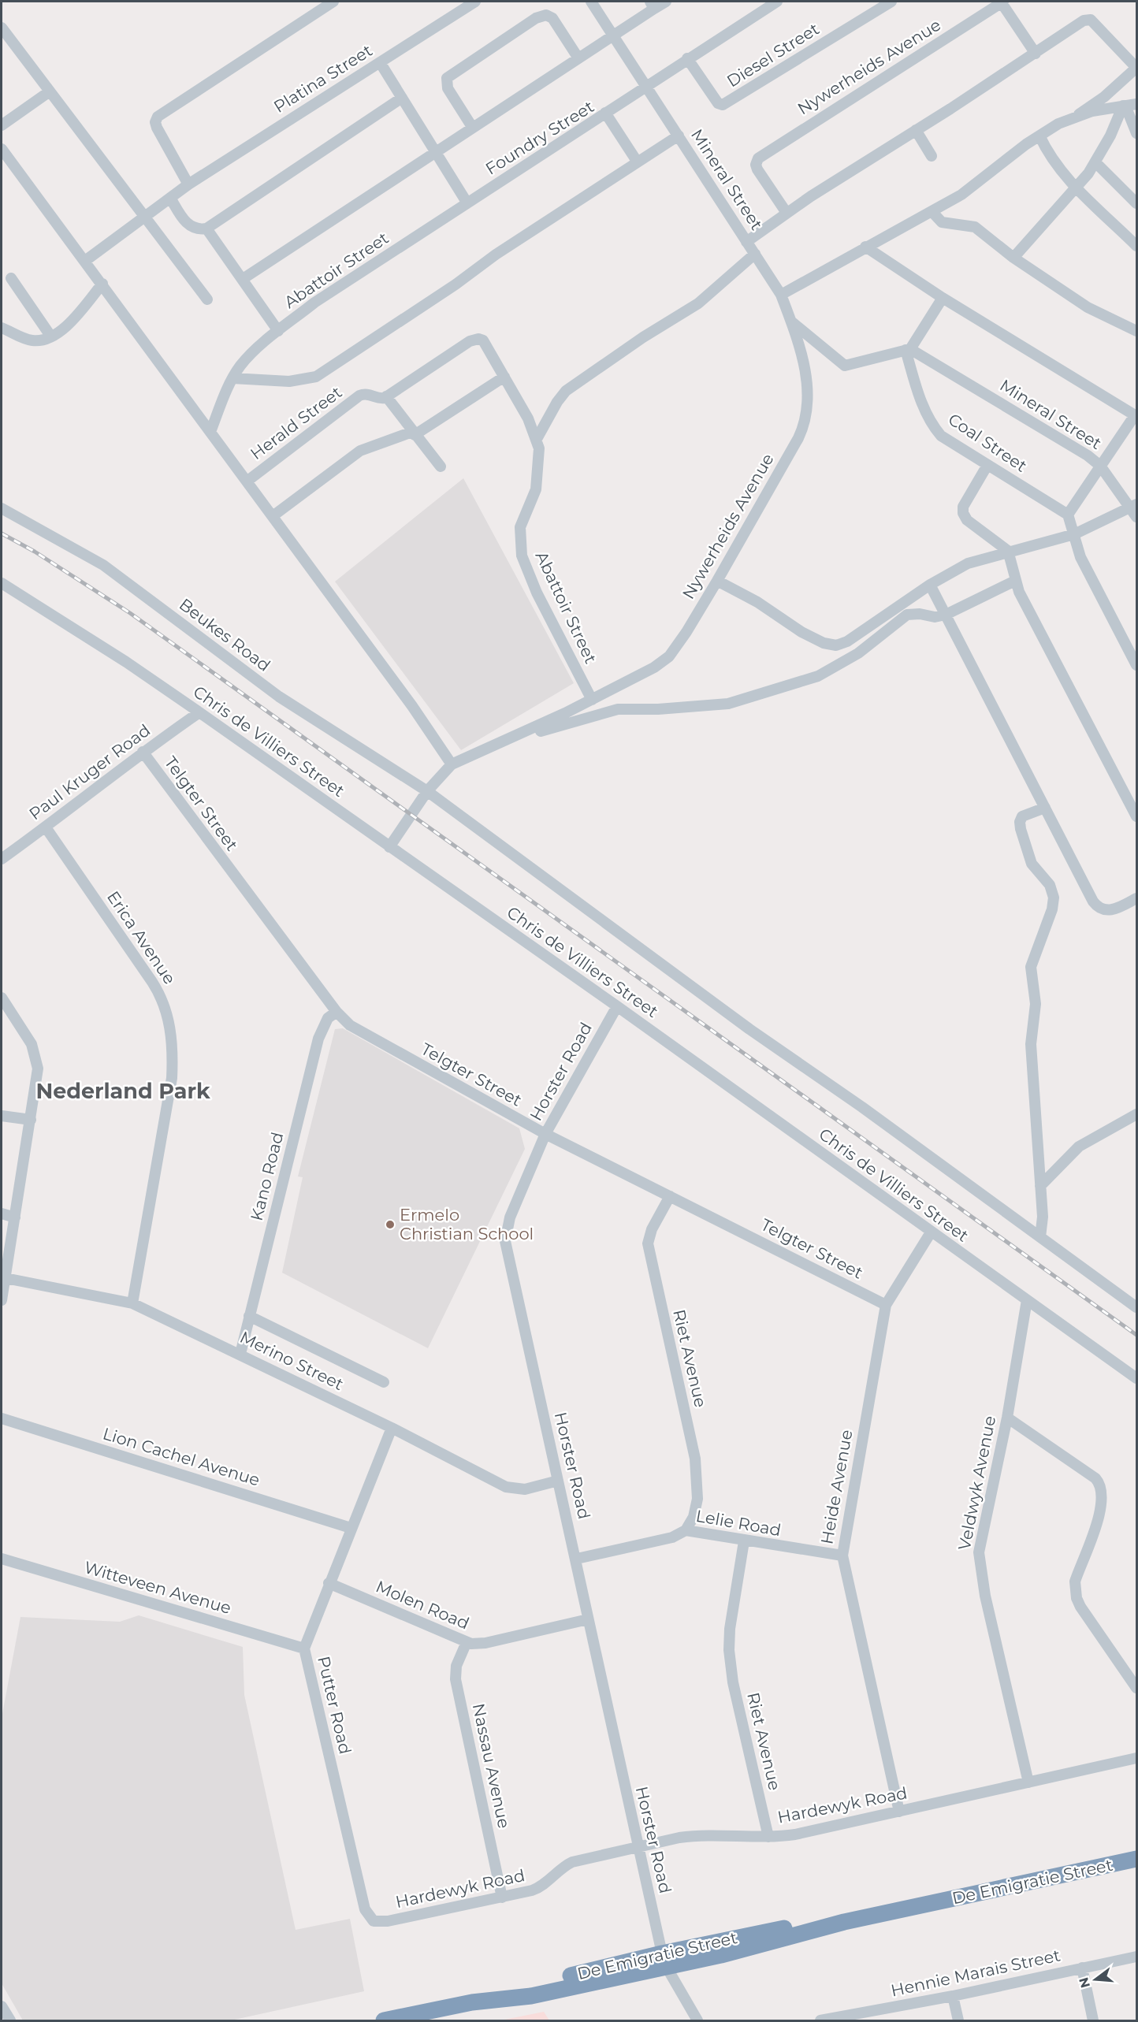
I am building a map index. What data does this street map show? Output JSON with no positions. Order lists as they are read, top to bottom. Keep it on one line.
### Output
{"streets":{"highway":["De Emigratie Street"],"street":["Diesel Street","Nywerheids Avenue","Platina Street","Foundry Street","Mineral Street","Abattoir Street","Herald Street","Coal Street","Beukes Road","Chris de Villiers Street","Paul Kruger Road","Telgter Street","Erica Avenue","Horster Road","Kano Road","Riet Avenue","Merino Street","Lion Cachel Avenue","Veldwyk Avenue","Heide Avenue","Lelie Road","Witteveen Avenue","Molen Road","Putter Road","Nassau Avenue","Hardewyk Road","Hennie Marais Street"]},"crossings":[["Nywerheids Avenue","Mineral Street"],["Nywerheids Avenue","Abattoir Street"],["Foundry Street","Abattoir Street"],["Mineral Street","Coal Street"],["Abattoir Street","Herald Street"],["Chris de Villiers Street","Paul Kruger Road"],["Chris de Villiers Street","Horster Road"],["Chris de Villiers Street","Veldwyk Avenue"],["Chris de Villiers Street","Heide Avenue"],["Paul Kruger Road","Telgter Street"],["Paul Kruger Road","Erica Avenue"],["Telgter Street","Horster Road"],["Telgter Street","Kano Road"],["Telgter Street","Riet Avenue"],["Telgter Street","Heide Avenue"],["Erica Avenue","Merino Street"],["Horster Road","Merino Street"],["Horster Road","Lelie Road"],["Horster Road","Molen Road"],["Horster Road","Hardewyk Road"],["Horster Road","De Emigratie Street"],["Kano Road","Merino Street"],["Riet Avenue","Lelie Road"],["Riet Avenue","Hardewyk Road"],["Merino Street","Putter Road"],["Lion Cachel Avenue","Putter Road"],["Veldwyk Avenue","Hardewyk Road"],["Heide Avenue","Lelie Road"],["Heide Avenue","Hardewyk Road"],["Witteveen Avenue","Putter Road"],["Molen Road","Putter Road"],["Molen Road","Nassau Avenue"],["Putter Road","Hardewyk Road"],["Nassau Avenue","Hardewyk Road"]],"districts":["Nederland Park"],"places":["Ermelo Christian School"],"north":"left"}
